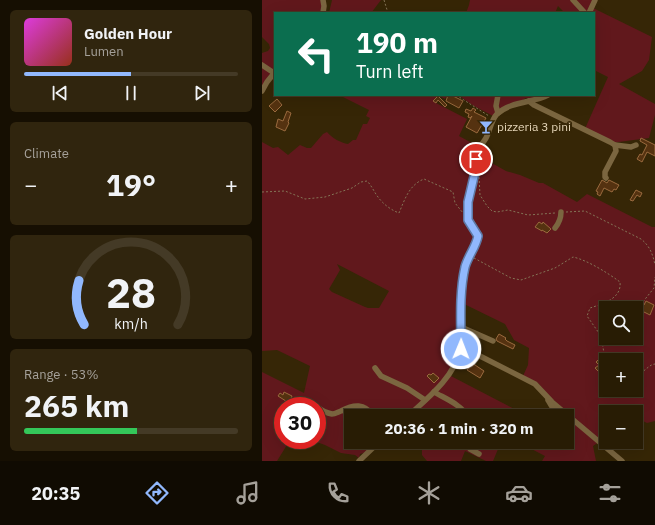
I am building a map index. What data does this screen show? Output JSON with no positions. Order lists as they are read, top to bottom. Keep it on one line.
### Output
{"places":{"bar":["pizzeria 3 pini"]},"page":{"turn":["190 m","Turn left"],"song":["Golden Hour","Lumen"],"tile":["Climate",["Range · 53%","265 km"]],"heat":["−","19°","+"],"map_buttons":["+","−"],"limit":"30","trip":"20:36 · 1 min · 320 m","tabs":"20:35","gauge":["28","km/h"]}}
